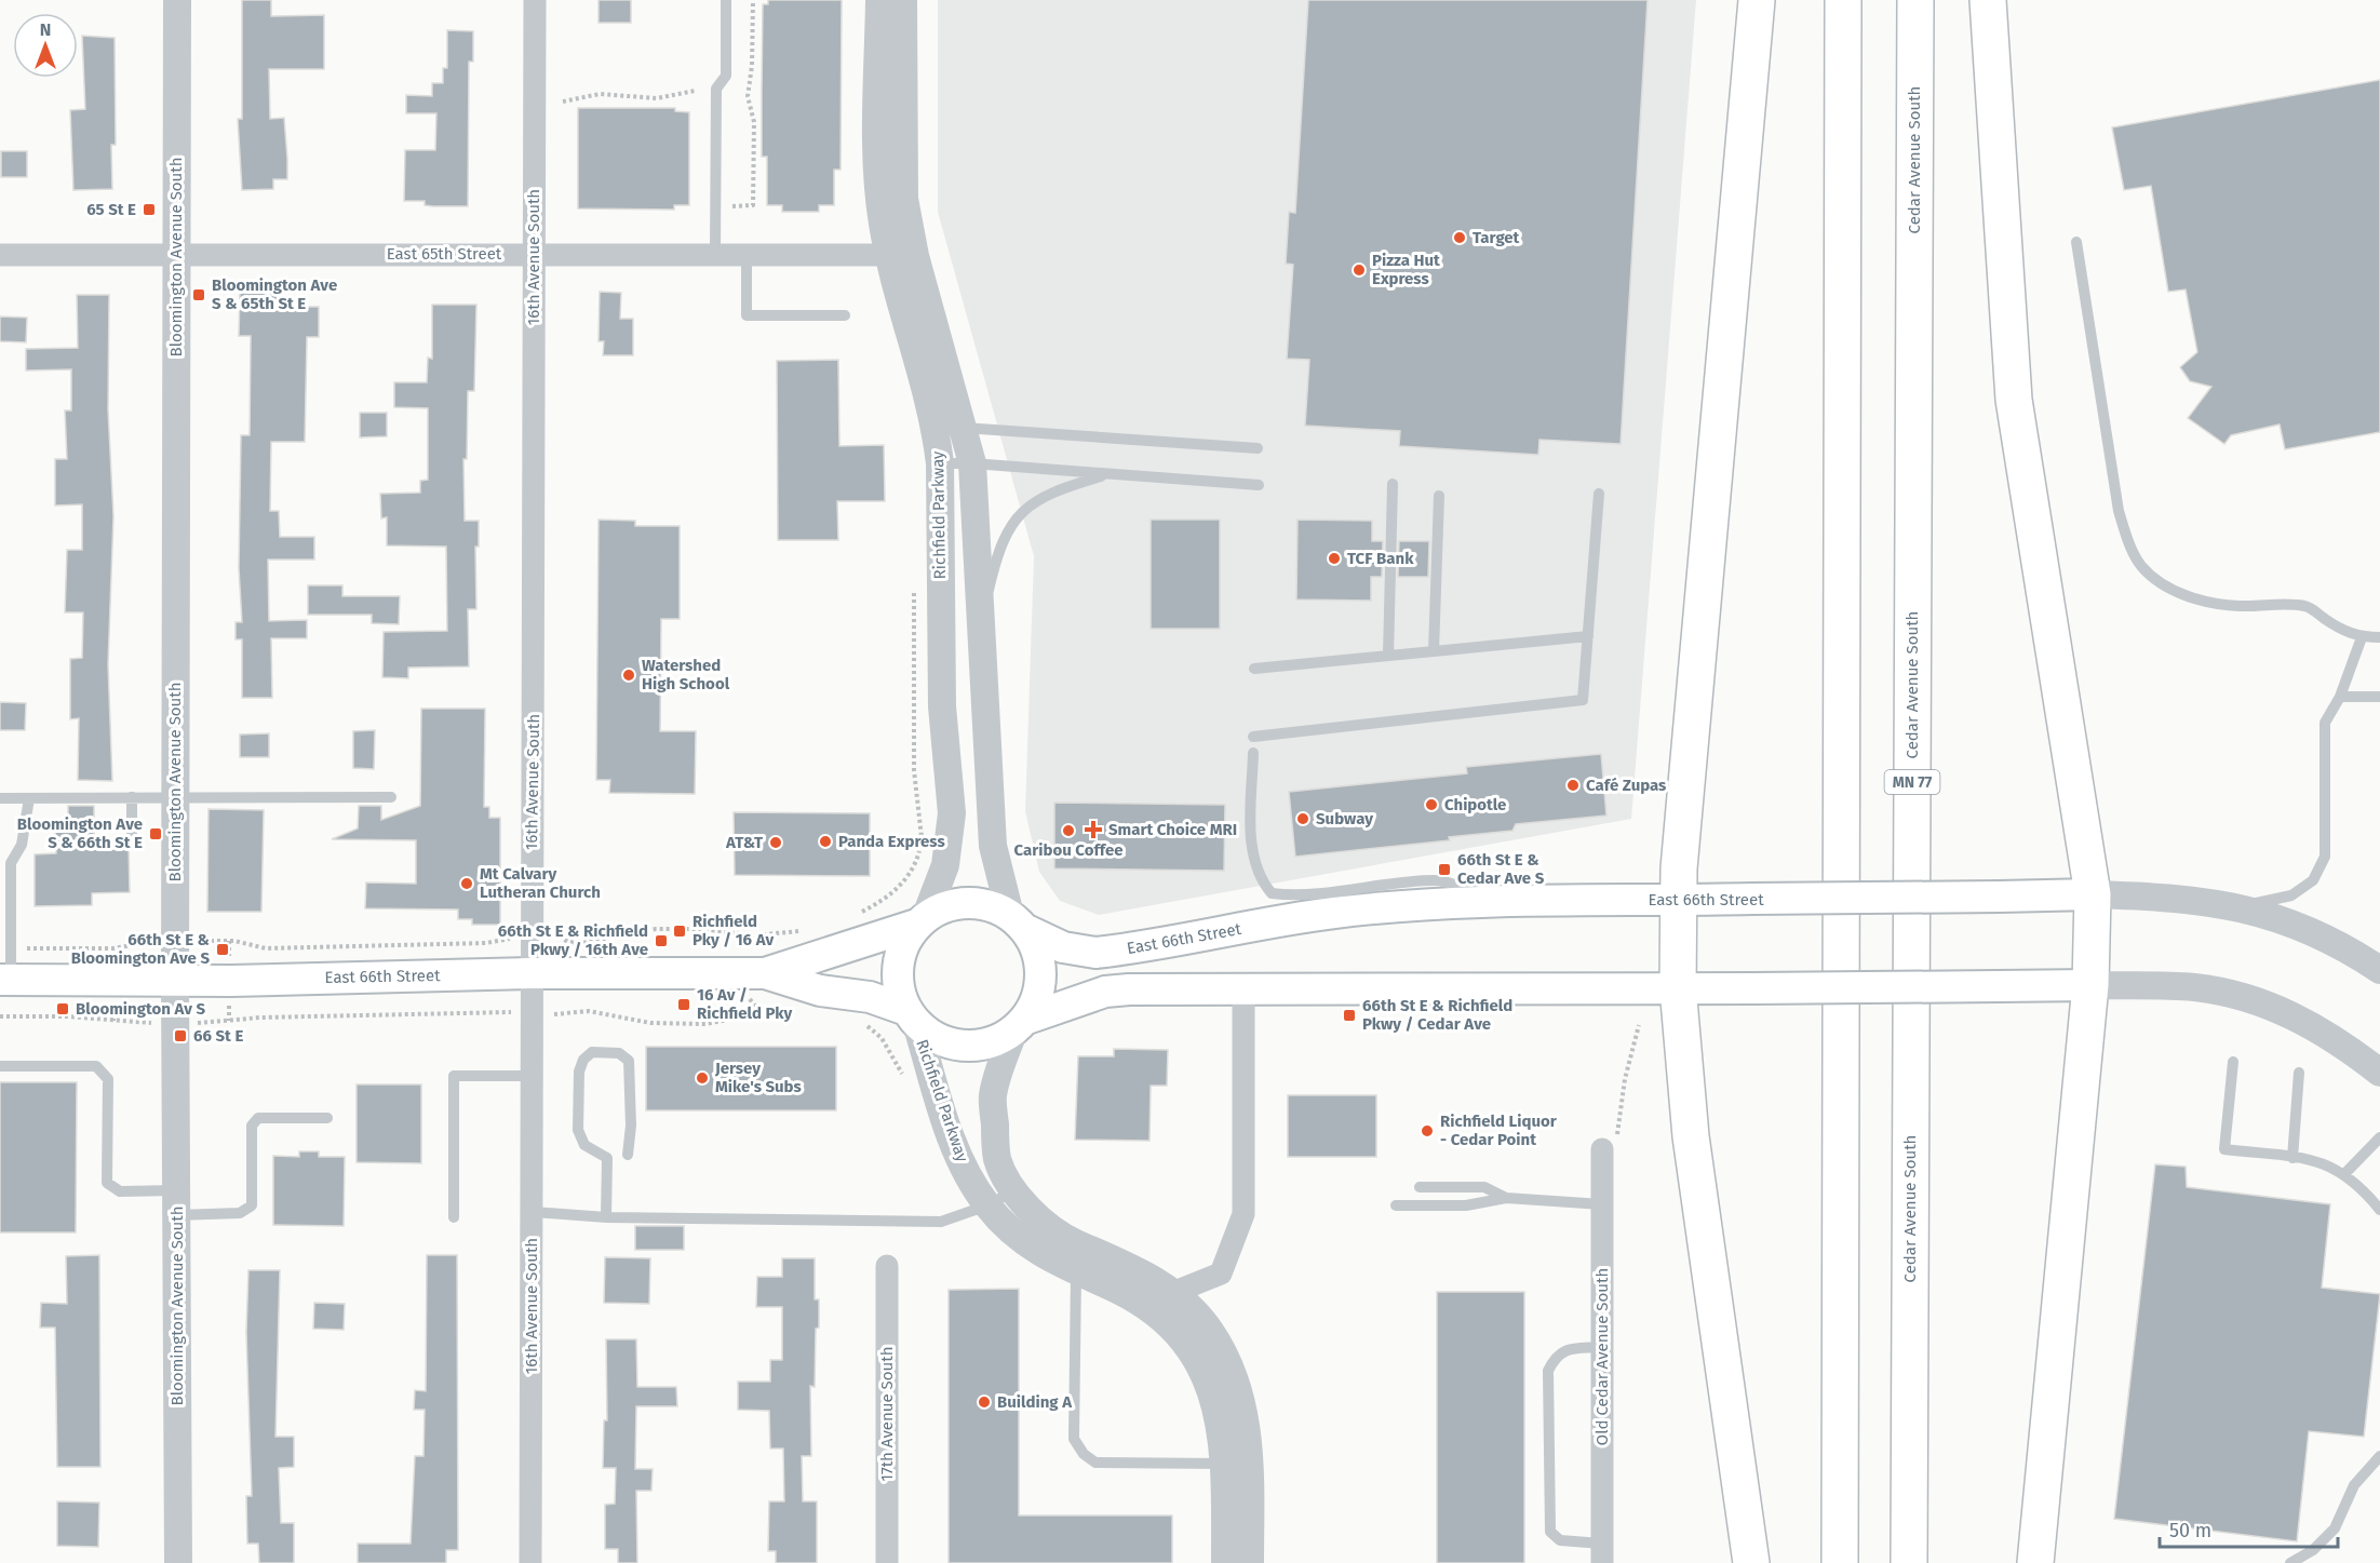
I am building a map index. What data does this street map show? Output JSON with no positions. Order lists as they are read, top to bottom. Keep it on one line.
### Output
{"streets":{"highway":["Cedar Avenue South","MN 77"],"main road":["East 66th Street"],"street":["East 65th Street","Bloomington Avenue South","16th Avenue South","Richfield Parkway","Old Cedar Avenue South","17th Avenue South"]},"crossings":[["East 65th Street","Bloomington Avenue South"],["East 65th Street","16th Avenue South"],["East 65th Street","Richfield Parkway"],["Bloomington Avenue South","East 66th Street"],["16th Avenue South","East 66th Street"],["Richfield Parkway","East 66th Street"]],"places":{"transit":["65 St E","Bloomington Ave S & 65th St E","Bloomington Ave S & 66th St E","66th St E & Cedar Ave S","Richfield Pky / 16 Av","66th St E & Richfield Pkwy / 16th Ave","66th St E & Bloomington Ave S","16 Av / Richfield Pky","Bloomington Av S","66th St E & Richfield Pkwy / Cedar Ave","66 St E"],"other":["Target","Pizza Hut Express","TCF Bank","Watershed High School","Café Zupas","Chipotle","Subway","Caribou Coffee","Panda Express","AT&T","Mt Calvary Lutheran Church","Jersey Mike's Subs","Richfield Liquor - Cedar Point","Building A"],"health":["Smart Choice MRI"]},"scale_bar":"50 m","north":"top"}
